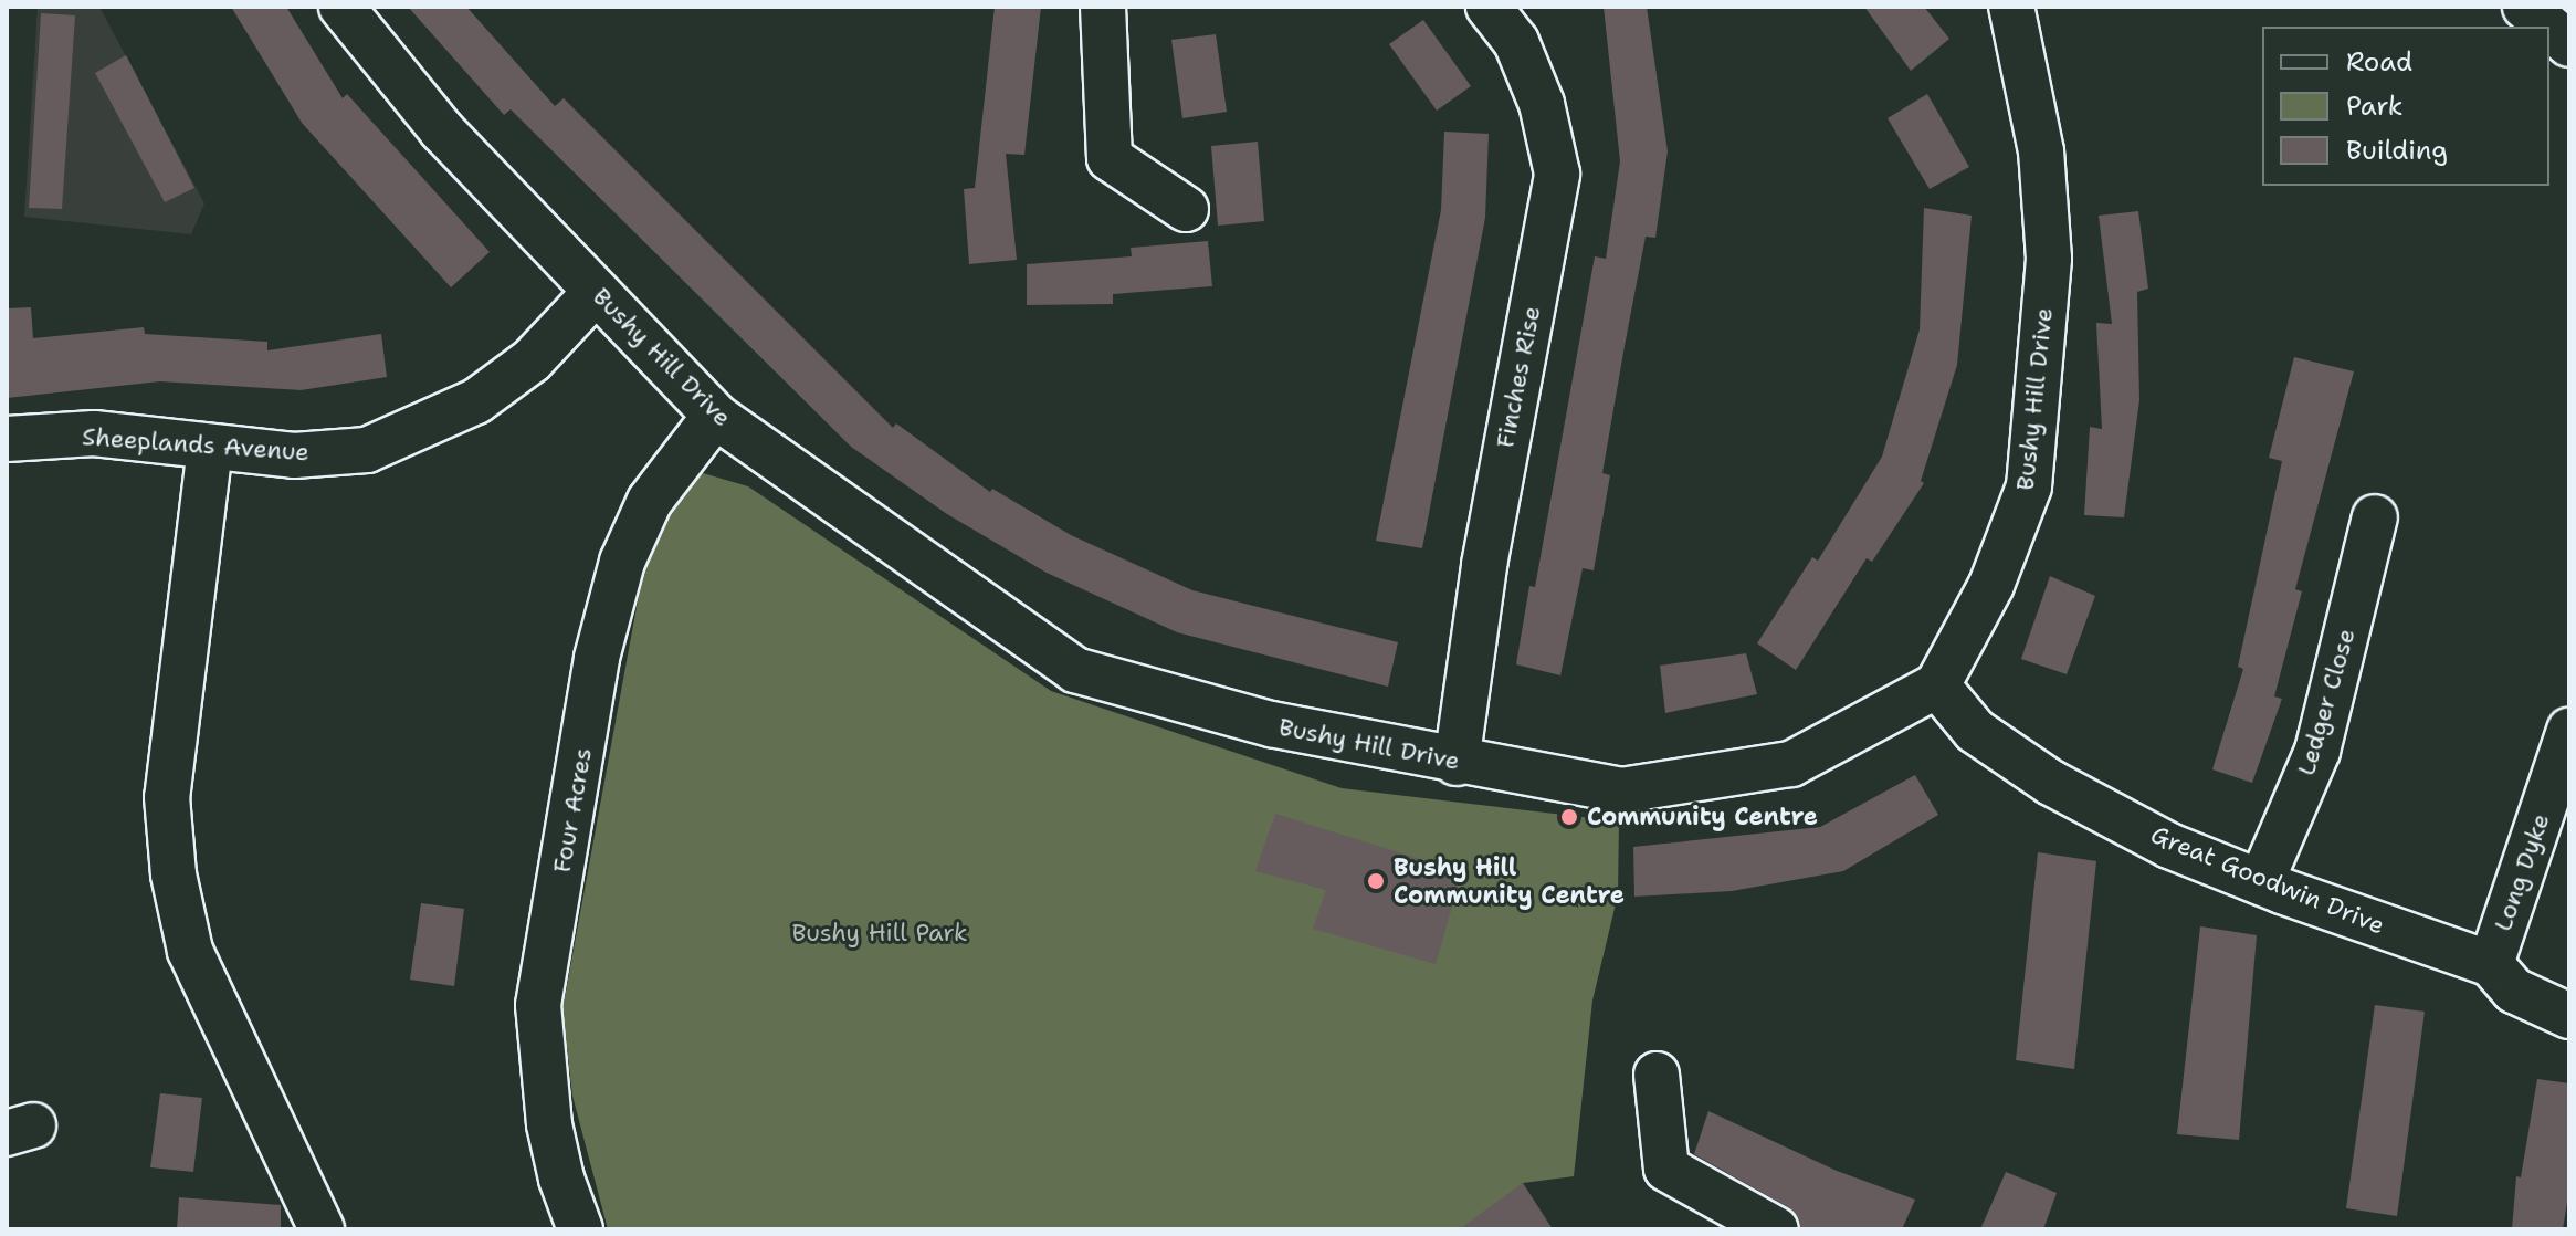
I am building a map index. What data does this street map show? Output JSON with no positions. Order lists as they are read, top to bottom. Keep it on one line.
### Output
{"streets":{"street":["Bushy Hill Drive","Finches Rise","Sheeplands Avenue","Ledger Close","Four Acres","Long Dyke","Great Goodwin Drive"]},"crossings":[["Bushy Hill Drive","Finches Rise"],["Bushy Hill Drive","Sheeplands Avenue"],["Bushy Hill Drive","Four Acres"],["Bushy Hill Drive","Great Goodwin Drive"],["Ledger Close","Great Goodwin Drive"],["Long Dyke","Great Goodwin Drive"]],"parks":["Bushy Hill Park"],"places":["Community Centre","Bushy Hill Community Centre"],"legend":["Road","Park","Building"]}
